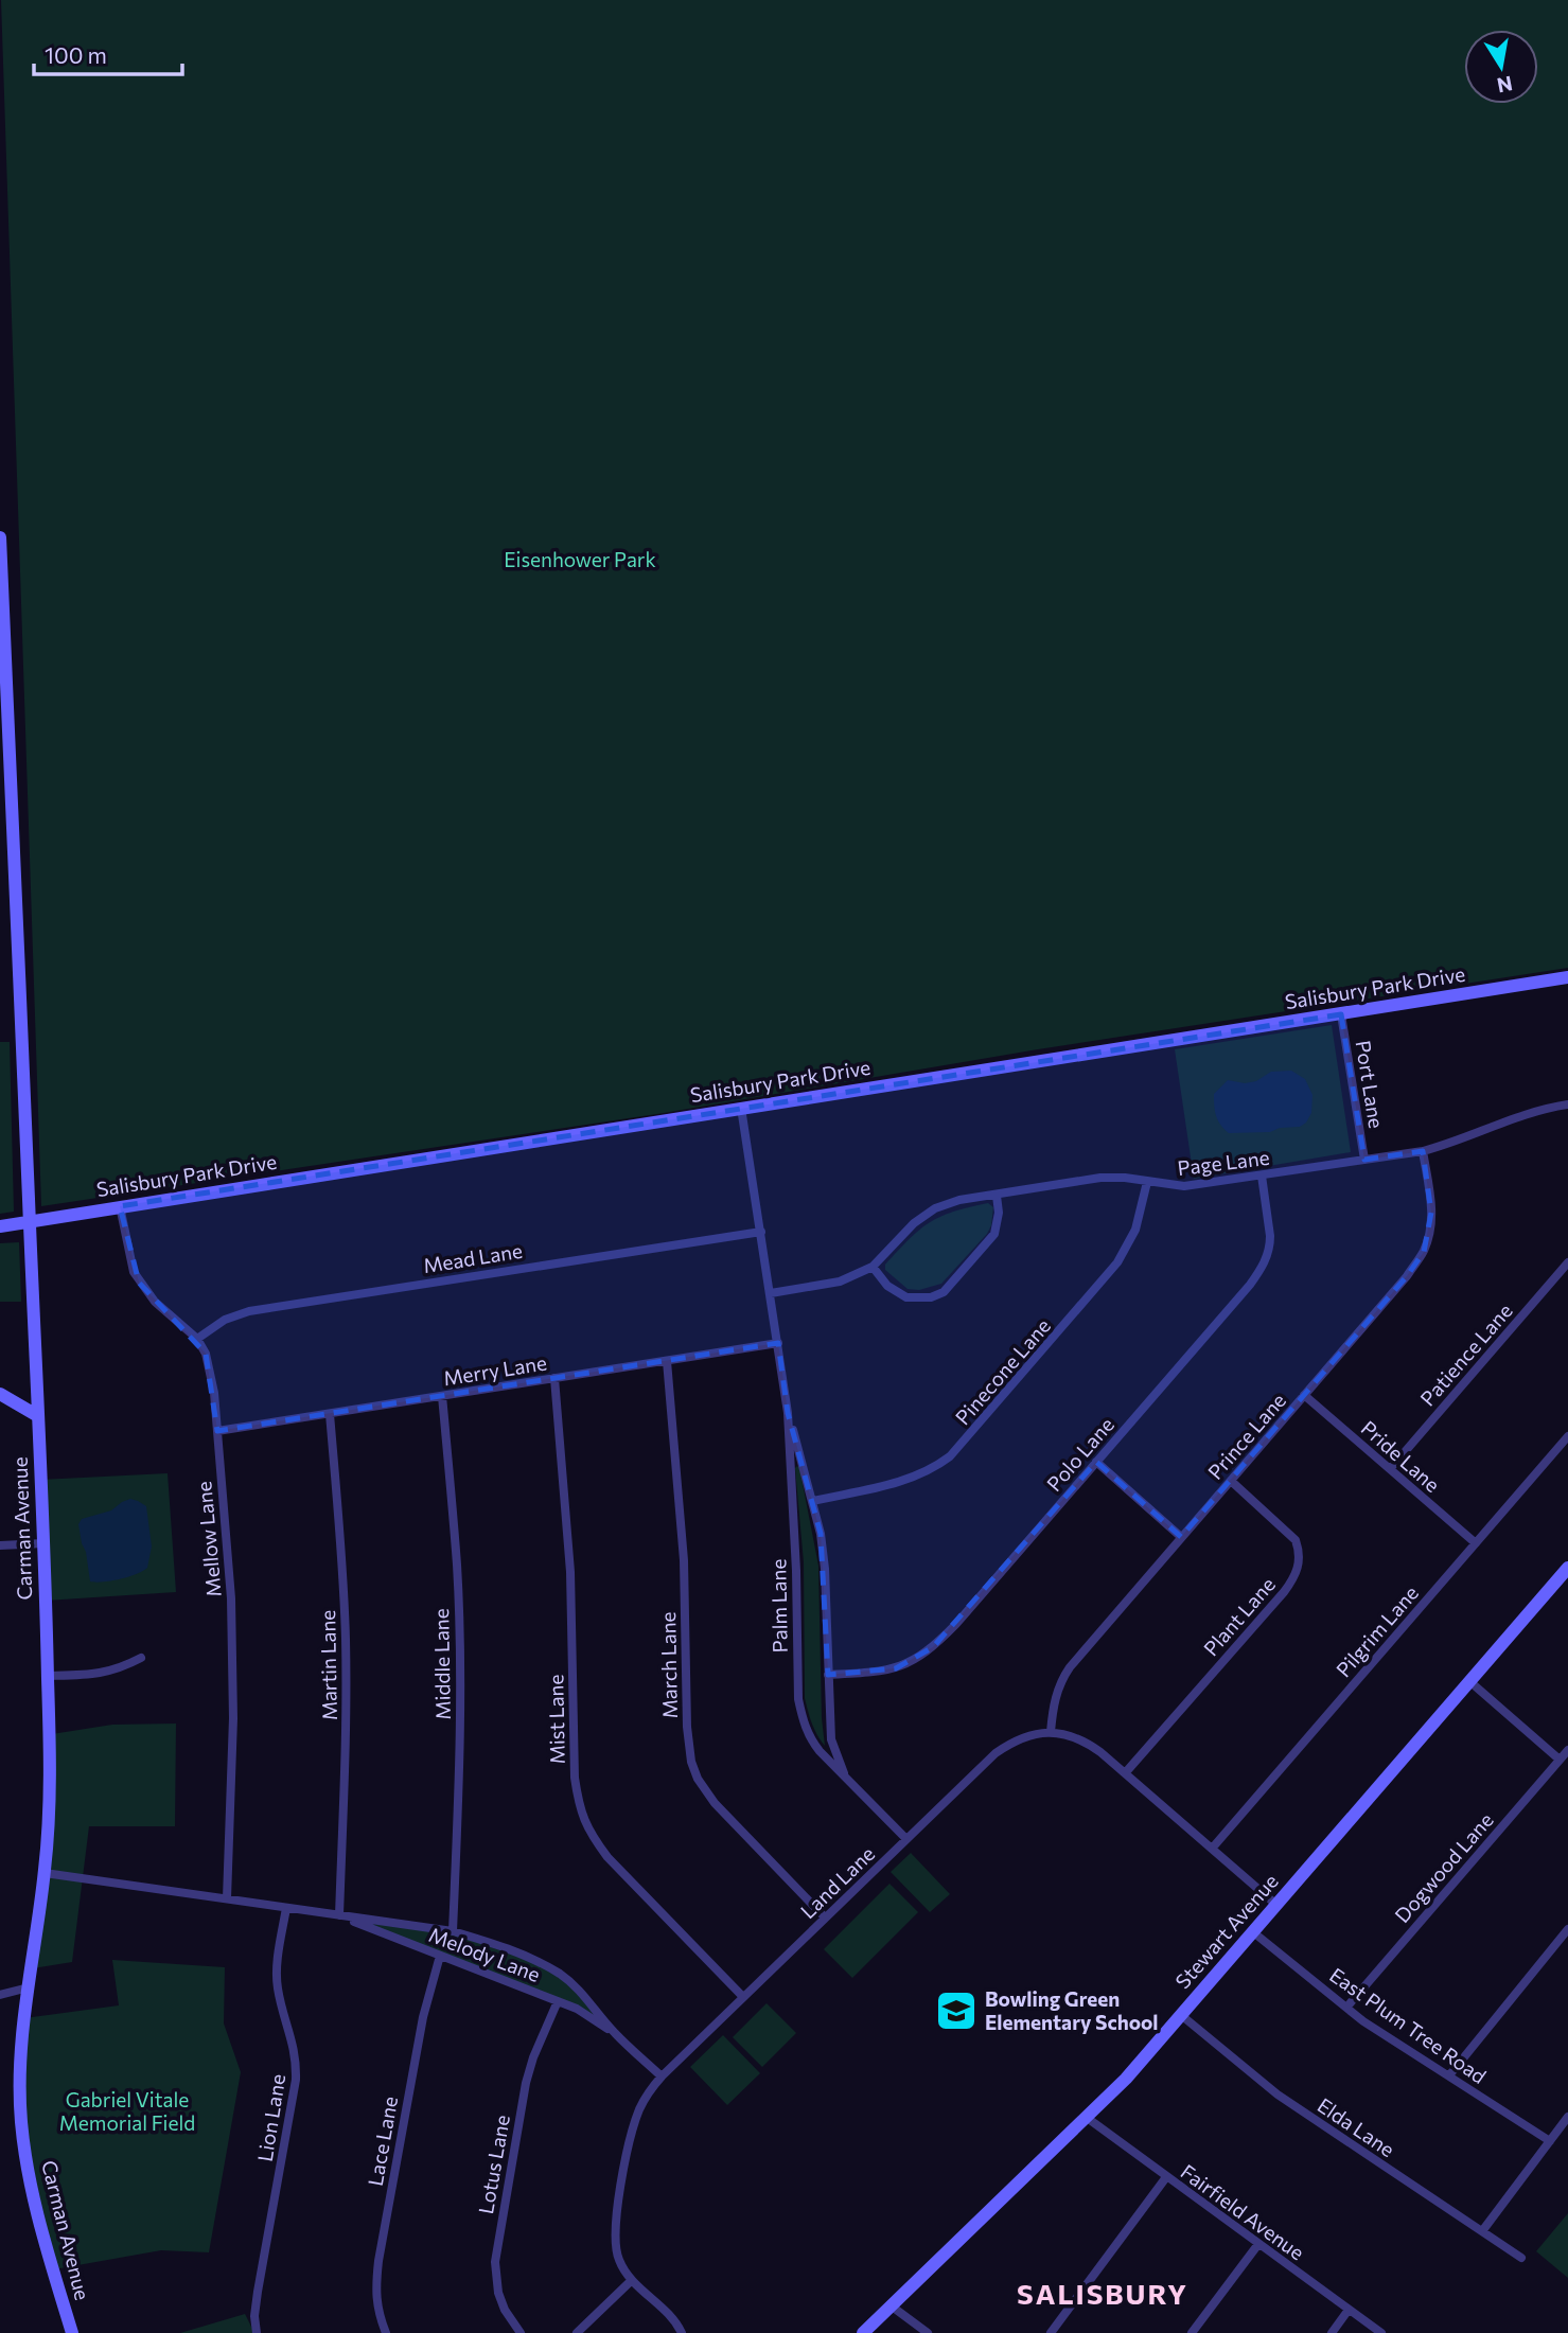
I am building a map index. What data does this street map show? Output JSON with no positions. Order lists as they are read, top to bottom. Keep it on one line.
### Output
{"streets":{"main road":["Salisbury Park Drive","Carman Avenue","Stewart Avenue"],"street":["Port Lane","Page Lane","Mead Lane","Patience Lane","Merry Lane","Pinecone Lane","Prince Lane","Polo Lane","Pride Lane","Mellow Lane","Palm Lane","Plant Lane","Pilgrim Lane","Middle Lane","Martin Lane","March Lane","Mist Lane","Dogwood Lane","Land Lane","Melody Lane","East Plum Tree Road","Lion Lane","Elda Lane","Lace Lane","Lotus Lane","Fairfield Avenue"]},"crossings":[["Salisbury Park Drive","Port Lane"],["Salisbury Park Drive","Carman Avenue"],["Salisbury Park Drive","Mellow Lane"],["Salisbury Park Drive","Palm Lane"],["Port Lane","Page Lane"],["Page Lane","Pinecone Lane"],["Page Lane","Prince Lane"],["Page Lane","Polo Lane"],["Page Lane","Palm Lane"],["Mead Lane","Mellow Lane"],["Mead Lane","Palm Lane"],["Patience Lane","Pride Lane"],["Merry Lane","Mellow Lane"],["Merry Lane","Palm Lane"],["Merry Lane","Middle Lane"],["Merry Lane","Martin Lane"],["Merry Lane","March Lane"],["Merry Lane","Mist Lane"],["Pinecone Lane","Palm Lane"],["Prince Lane","Pride Lane"],["Prince Lane","Plant Lane"],["Prince Lane","Land Lane"],["Polo Lane","Palm Lane"],["Pride Lane","Pilgrim Lane"],["Carman Avenue","Melody Lane"],["Mellow Lane","Melody Lane"],["Palm Lane","Land Lane"],["Plant Lane","Land Lane"],["Pilgrim Lane","Land Lane"],["Middle Lane","Melody Lane"],["Martin Lane","Melody Lane"],["March Lane","Land Lane"],["Mist Lane","Land Lane"],["Dogwood Lane","East Plum Tree Road"],["Land Lane","Stewart Avenue"],["Land Lane","Melody Lane"],["Stewart Avenue","East Plum Tree Road"],["Stewart Avenue","Elda Lane"],["Stewart Avenue","Fairfield Avenue"],["Melody Lane","Lion Lane"],["Melody Lane","Lace Lane"],["Melody Lane","Lotus Lane"]],"districts":["SALISBURY"],"parks":["Eisenhower Park","Gabriel Vitale Memorial Field"],"places":{"school or university":["Bowling Green Elementary School"]},"scale_bar":"100 m","north":"bottom"}
